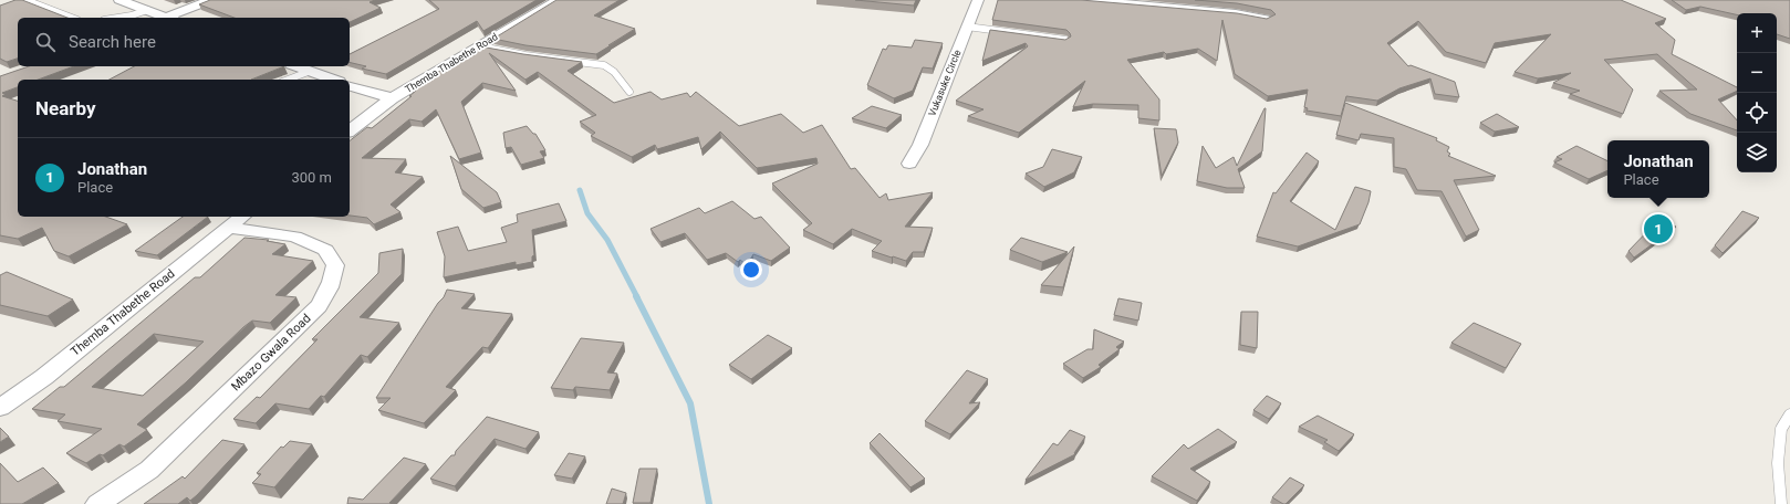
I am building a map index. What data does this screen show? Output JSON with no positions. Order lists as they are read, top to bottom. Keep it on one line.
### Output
{"streets":{"street":["Themba Thabethe Road","Vukasuke Circle","Mbazo Gwala Road"]},"crossings":[["Themba Thabethe Road","Mbazo Gwala Road"]],"page":{"map_buttons":["+","−"],"search":"Search here","heading":"Nearby","list":[{"mark":"1","name":"Jonathan","note":"Place","value":"300 m"}],"popup":["Jonathan","Place"],"pins":"1"}}
